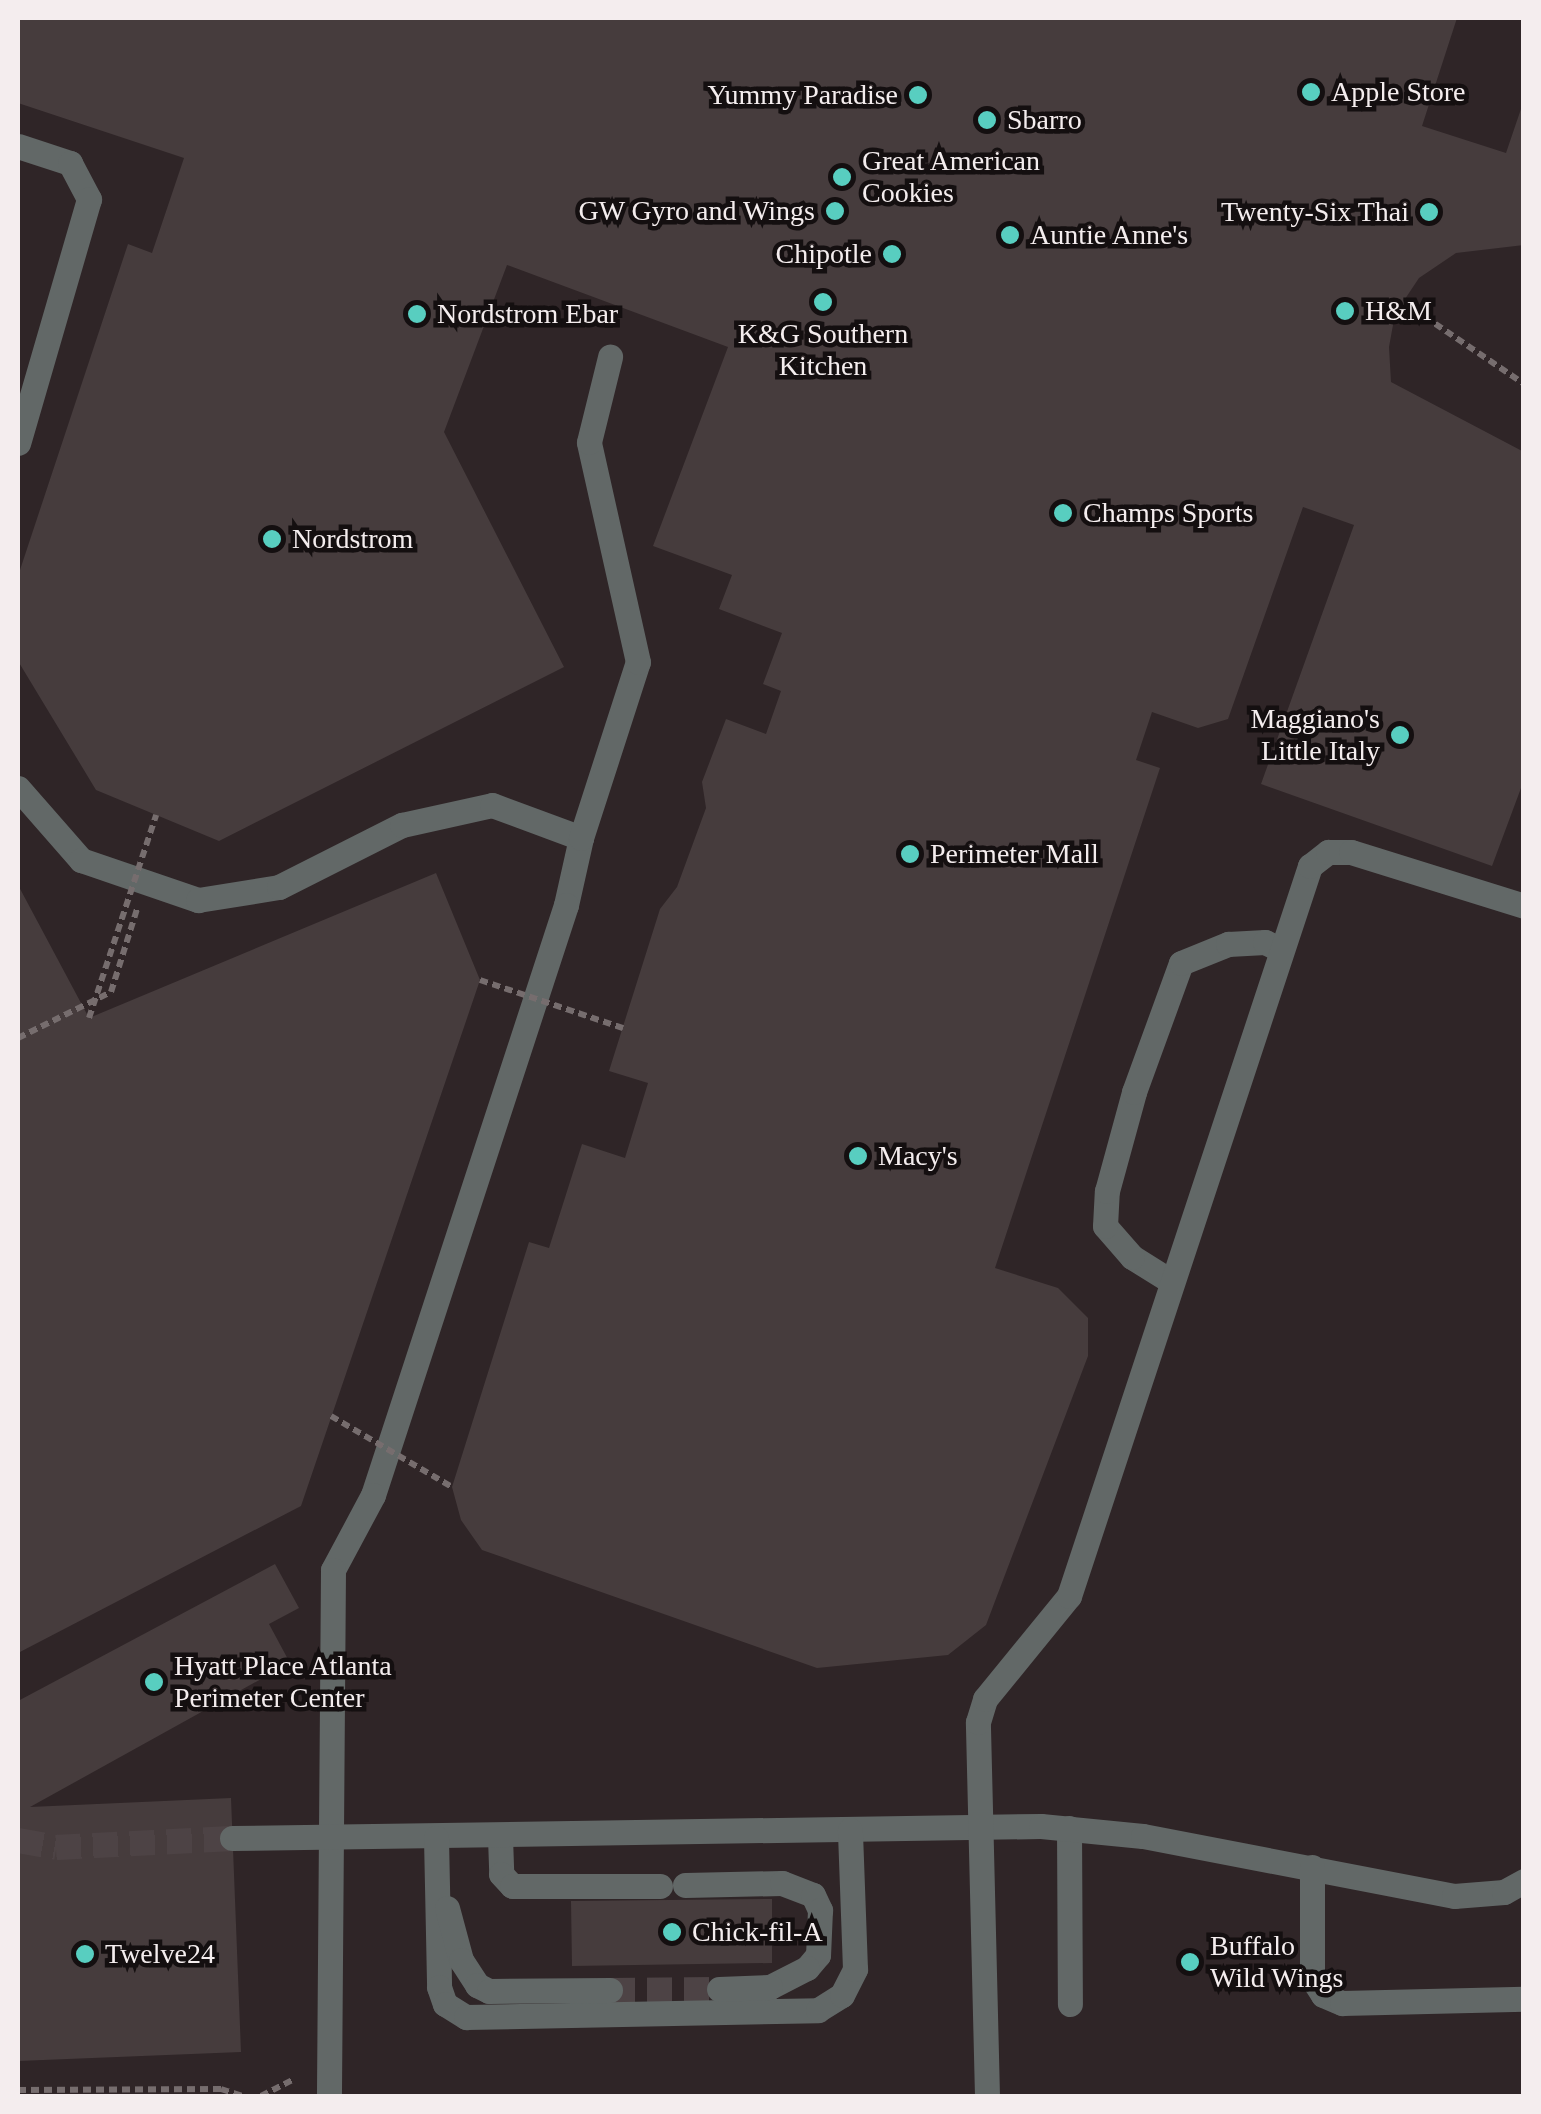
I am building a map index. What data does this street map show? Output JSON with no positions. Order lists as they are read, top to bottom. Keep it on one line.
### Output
{"places":["Apple Store","Yummy Paradise","Sbarro","Great American Cookies","GW Gyro and Wings","Twenty-Six Thai","Auntie Anne's","Chipotle","K&G Southern Kitchen","H&M","Nordstrom Ebar","Champs Sports","Nordstrom","Maggiano's Little Italy","Perimeter Mall","Macy's","Hyatt Place Atlanta Perimeter Center","Chick-fil-A","Twelve24","Buffalo Wild Wings"]}
